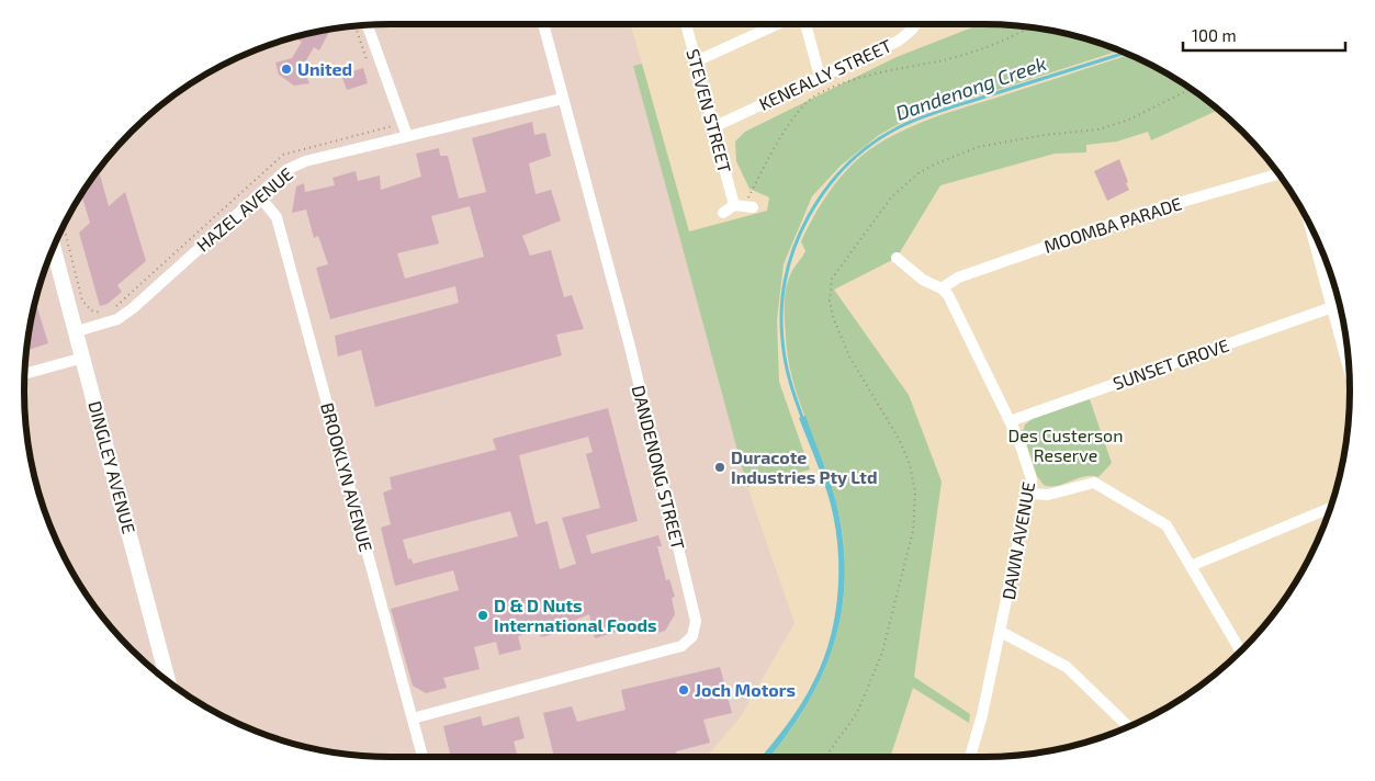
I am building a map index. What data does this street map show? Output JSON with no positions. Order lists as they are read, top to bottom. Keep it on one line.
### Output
{"streets":{"street":["KENEALLY STREET","STEVEN STREET","HAZEL AVENUE","MOOMBA PARADE","SUNSET GROVE","DINGLEY AVENUE","DANDENONG STREET","BROOKLYN AVENUE","DAWN AVENUE"]},"crossings":[["KENEALLY STREET","STEVEN STREET"],["HAZEL AVENUE","DINGLEY AVENUE"],["HAZEL AVENUE","DANDENONG STREET"],["HAZEL AVENUE","BROOKLYN AVENUE"],["MOOMBA PARADE","DAWN AVENUE"],["SUNSET GROVE","DAWN AVENUE"],["DANDENONG STREET","BROOKLYN AVENUE"]],"water":["Dandenong Creek"],"parks":["Des Custerson Reserve"],"places":["United","Duracote Industries Pty Ltd","D & D Nuts International Foods","Joch Motors"],"scale_bar":"100 m"}
